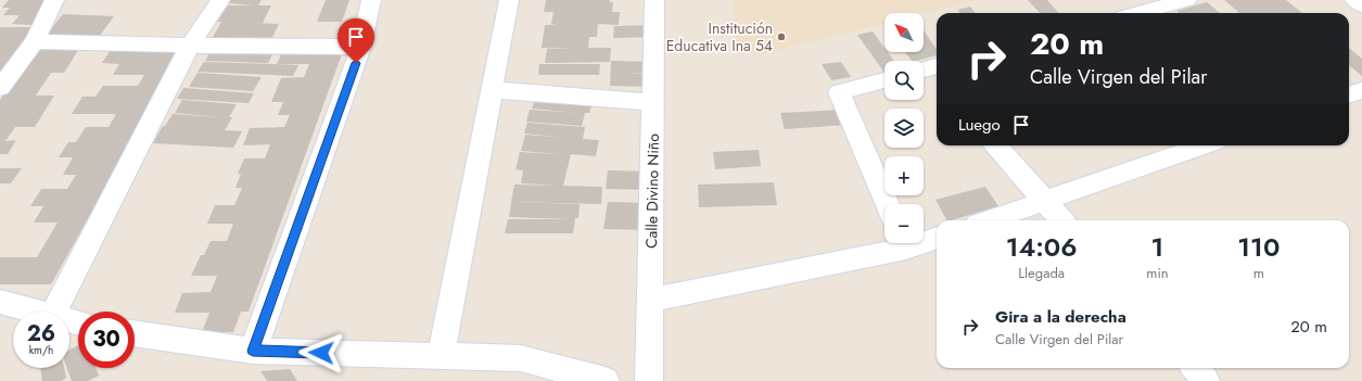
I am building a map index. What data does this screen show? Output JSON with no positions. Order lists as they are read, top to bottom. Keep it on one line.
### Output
{"streets":{"street":["Calle Divino Niño"]},"places":["Institución Educativa Ina 54"],"north":"top left","page":{"map_buttons":["+","−"],"turn":["20 m","Calle Virgen del Pilar"],"then":"Luego","eta":["14:06","Llegada","1","min","110","m"],"list":[{"name":"Gira a la derecha","note":"Calle Virgen del Pilar","value":"20 m"}],"speed":"26 km/h","limit":"30"}}
